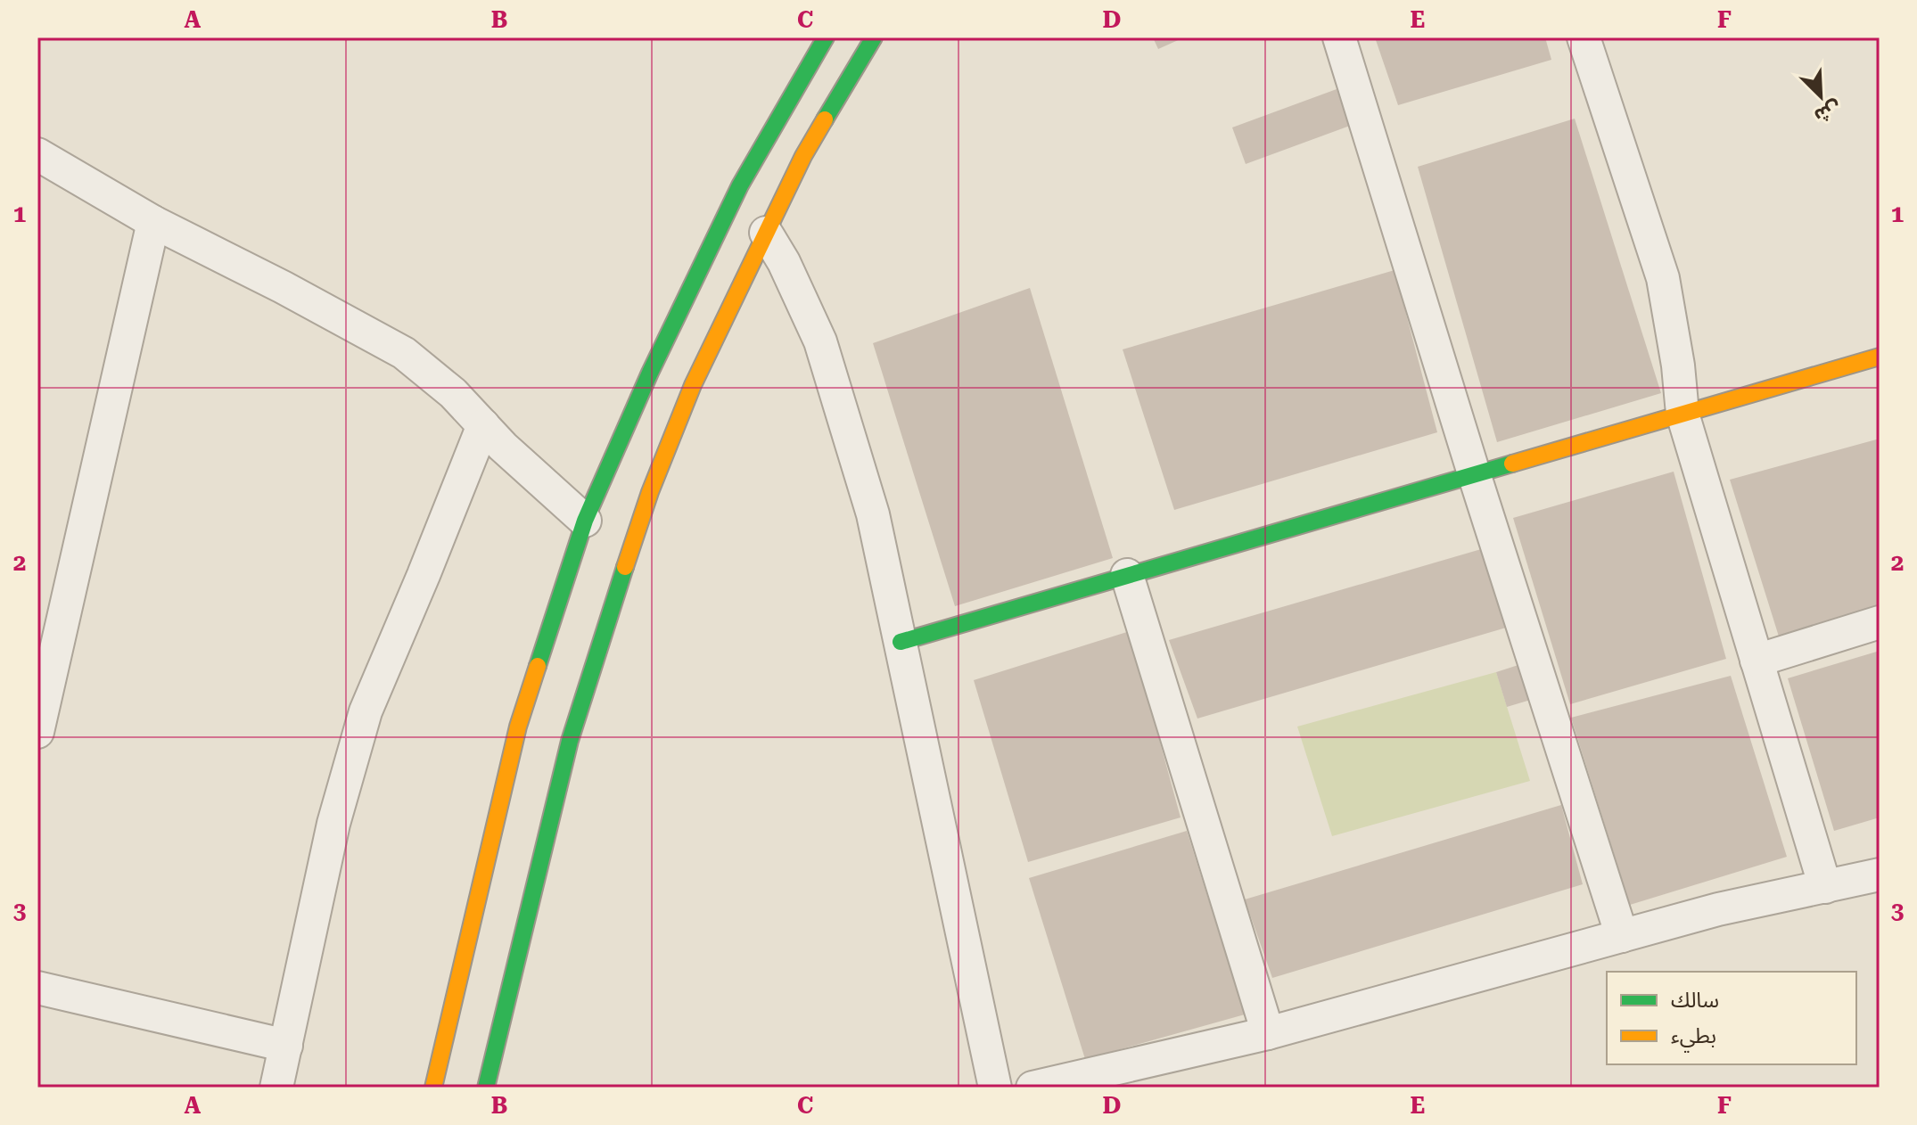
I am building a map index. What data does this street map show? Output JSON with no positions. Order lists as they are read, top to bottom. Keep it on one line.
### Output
{"legend":["سالك","بطيء"],"north":"bottom right","grid":{"columns":["A","B","C","D","E","F"],"rows":["1","2","3"]}}
